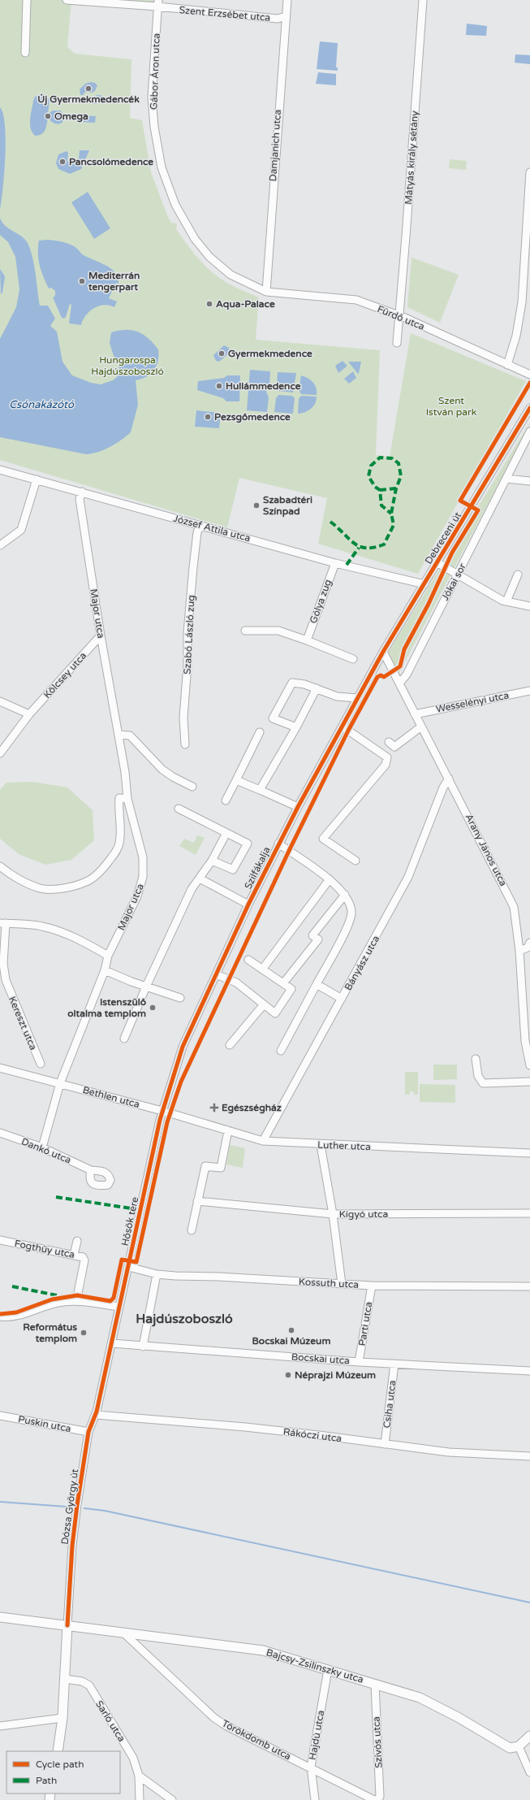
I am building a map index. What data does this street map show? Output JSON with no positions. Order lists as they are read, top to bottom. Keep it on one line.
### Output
{"streets":{"main road":["Dózsa György út","Bajcsy-Zsilinszky utca"],"street":["Szent Erzsébet utca","Gábor Áron utca","Damjanich utca","Mátyás király sétány","Fürdő utca","József Attila utca","Debreceni út","Jókai sor","Gólya zug","Major utca","Szabó László zug","Kölcsey utca","Wesselényi utca","Arany János utca","Szilfákalja","Bányász utca","Kereszt utca","Bethlen utca","Luther utca","Dankó utca","Kígyó utca","Hősök tere","Fogthüy utca","Kossuth utca","Parti utca","Bocskai utca","Csiha utca","Puskin utca","Rákóczi utca","Sarló utca","Hajdú utca","Törökdomb utca","Szívós utca"]},"crossings":[["Szent Erzsébet utca","Gábor Áron utca"],["Szent Erzsébet utca","Damjanich utca"],["Gábor Áron utca","Damjanich utca"],["Gábor Áron utca","Fürdő utca"],["Damjanich utca","Fürdő utca"],["Mátyás király sétány","Fürdő utca"],["József Attila utca","Debreceni út"],["József Attila utca","Gólya zug"],["József Attila utca","Major utca"],["József Attila utca","Szabó László zug"],["Debreceni út","Szilfákalja"],["Jókai sor","Arany János utca"],["Major utca","Kölcsey utca"],["Major utca","Bethlen utca"],["Wesselényi utca","Arany János utca"],["Arany János utca","Szilfákalja"],["Arany János utca","Bányász utca"],["Szilfákalja","Bethlen utca"],["Szilfákalja","Luther utca"],["Szilfákalja","Hősök tere"],["Bányász utca","Luther utca"],["Bethlen utca","Luther utca"],["Bethlen utca","Hősök tere"],["Luther utca","Hősök tere"],["Hősök tere","Kossuth utca"],["Hősök tere","Bocskai utca"],["Hősök tere","Rákóczi utca"],["Hősök tere","Dózsa György út"],["Kossuth utca","Parti utca"],["Parti utca","Bocskai utca"],["Bocskai utca","Csiha utca"],["Csiha utca","Rákóczi utca"],["Puskin utca","Dózsa György út"],["Rákóczi utca","Dózsa György út"],["Dózsa György út","Bajcsy-Zsilinszky utca"],["Dózsa György út","Sarló utca"],["Bajcsy-Zsilinszky utca","Hajdú utca"],["Bajcsy-Zsilinszky utca","Törökdomb utca"],["Bajcsy-Zsilinszky utca","Szívós utca"],["Hajdú utca","Törökdomb utca"]],"districts":["Hajdúszoboszló"],"water":["Csónakázótó"],"parks":["Hungarospa Hajdúszoboszló","Szent István park"],"places":{"other":["Új Gyermekmedencék","Omega","Pancsolómedence","Mediterrán tengerpart","Aqua-Palace","Gyermekmedence","Hullámmedence","Pezsgőmedence","Szabadtéri Színpad","Istenszülő oltalma templom","Bocskai Múzeum","Református templom","Néprajzi Múzeum"],"health":["Egészségház"]},"legend":["Cycle path","Path"]}
